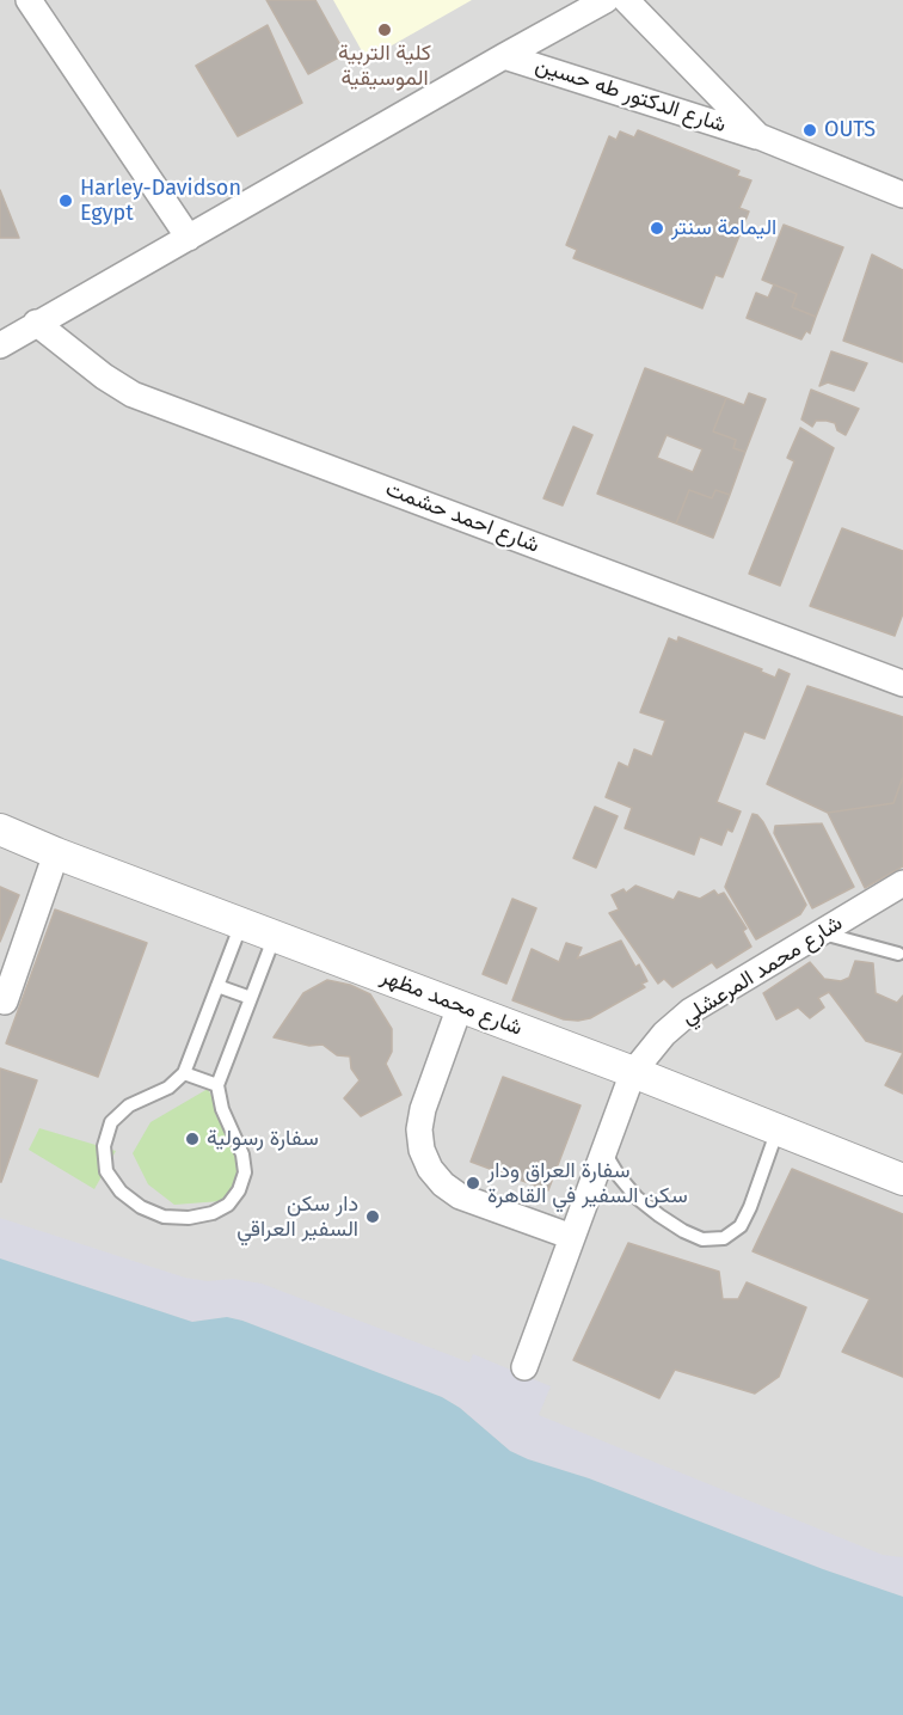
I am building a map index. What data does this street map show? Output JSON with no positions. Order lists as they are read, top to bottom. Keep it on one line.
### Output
{"streets":{"street":["شارع الدكتور طه حسين","شارع احمد حشمت","شارع محمد المرعشلي","شارع محمد مظهر"]},"crossings":[["شارع محمد المرعشلي","شارع محمد مظهر"]],"places":["كلية التربية الموسيقية","OUTS","Harley-Davidson Egypt","اليمامة سنتر","سفارة رسولية","سفارة العراق ودار سكن السفير في القاهرة","دار سكن السفير العراقي"]}
